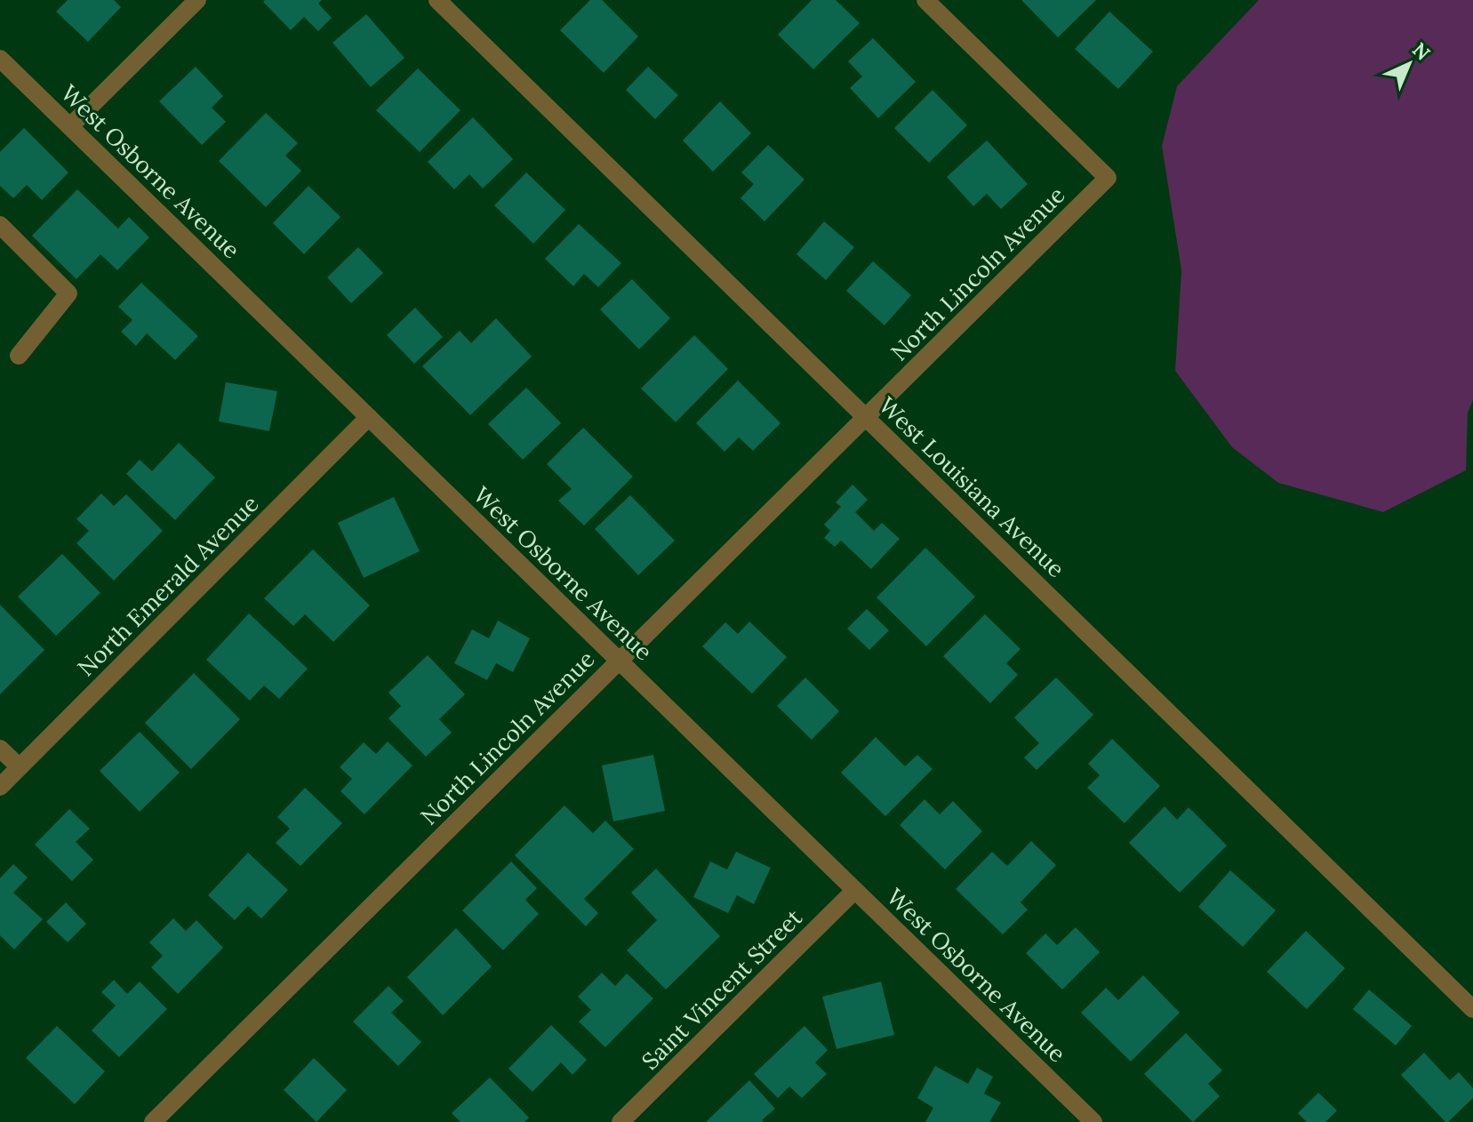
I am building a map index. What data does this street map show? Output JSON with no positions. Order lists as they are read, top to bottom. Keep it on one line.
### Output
{"streets":{"street":["West Osborne Avenue","North Lincoln Avenue","West Louisiana Avenue","North Emerald Avenue","Saint Vincent Street"]},"crossings":[["West Osborne Avenue","North Lincoln Avenue"],["West Osborne Avenue","North Emerald Avenue"],["West Osborne Avenue","Saint Vincent Street"],["North Lincoln Avenue","West Louisiana Avenue"]],"north":"top right"}
